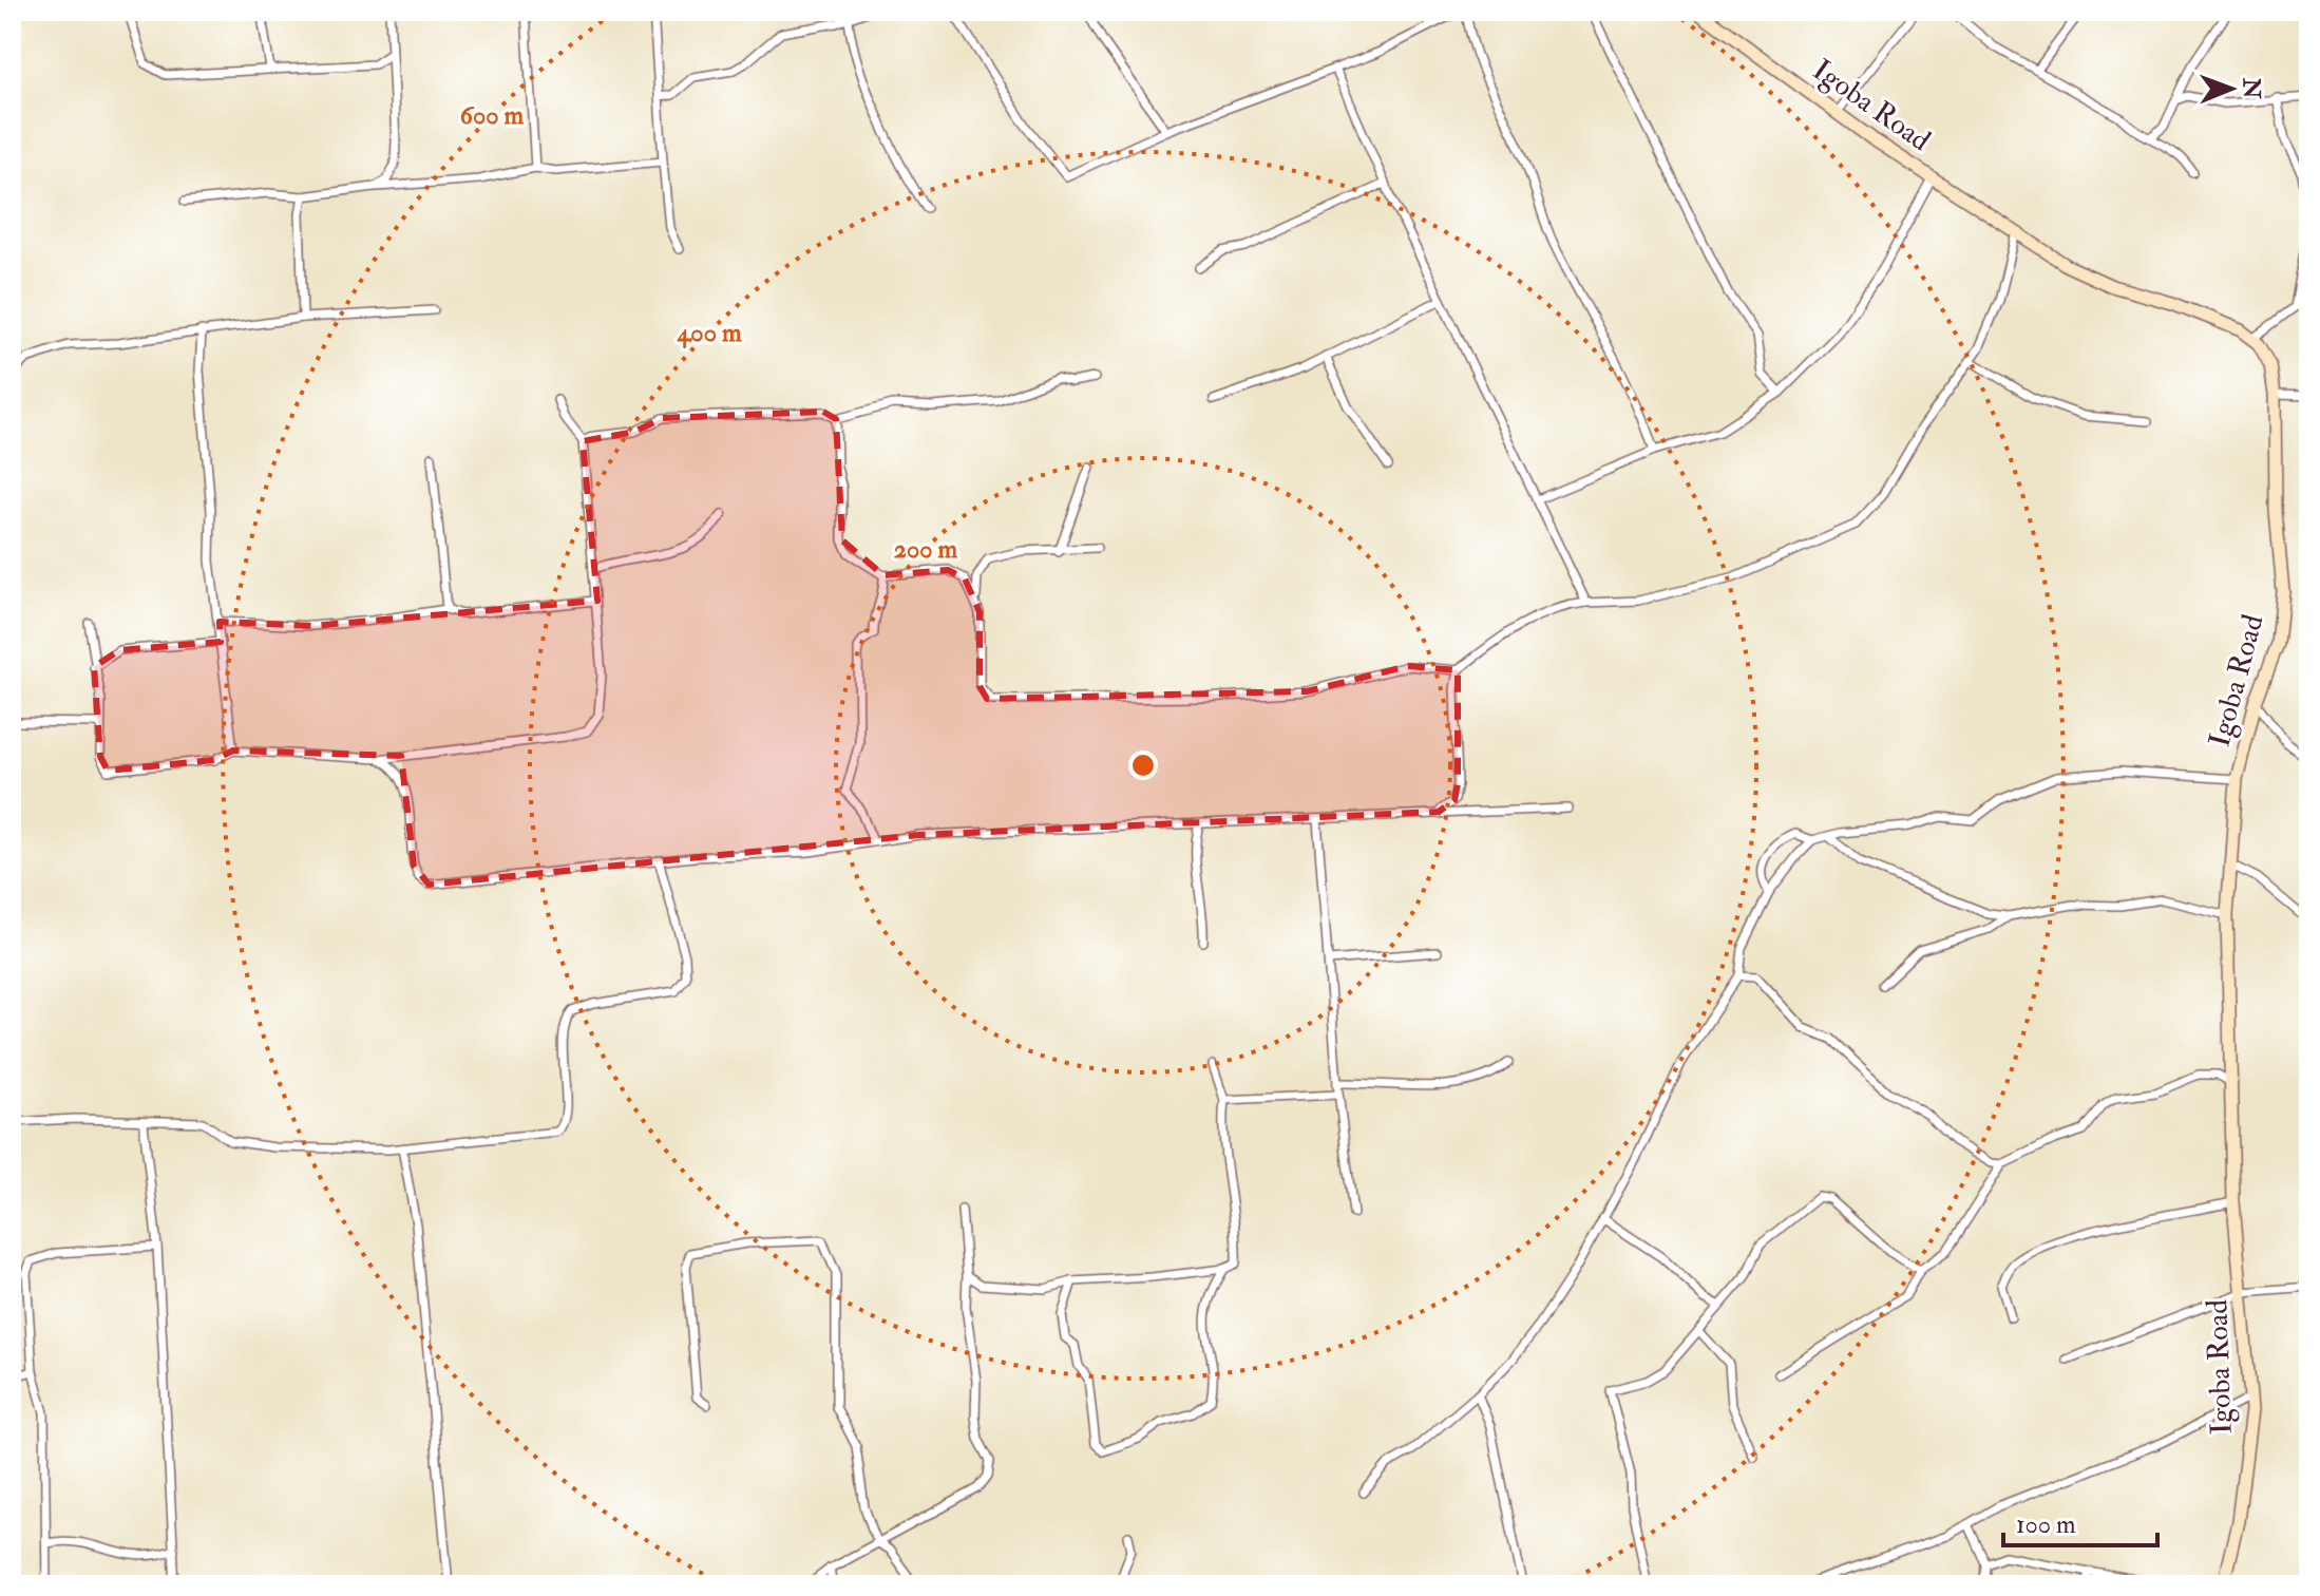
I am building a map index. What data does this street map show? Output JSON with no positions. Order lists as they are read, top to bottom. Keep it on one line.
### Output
{"streets":{"street":["Igoba Road"]},"scale_bar":"100 m","north":"right","rings":["600 m","400 m","200 m"]}
